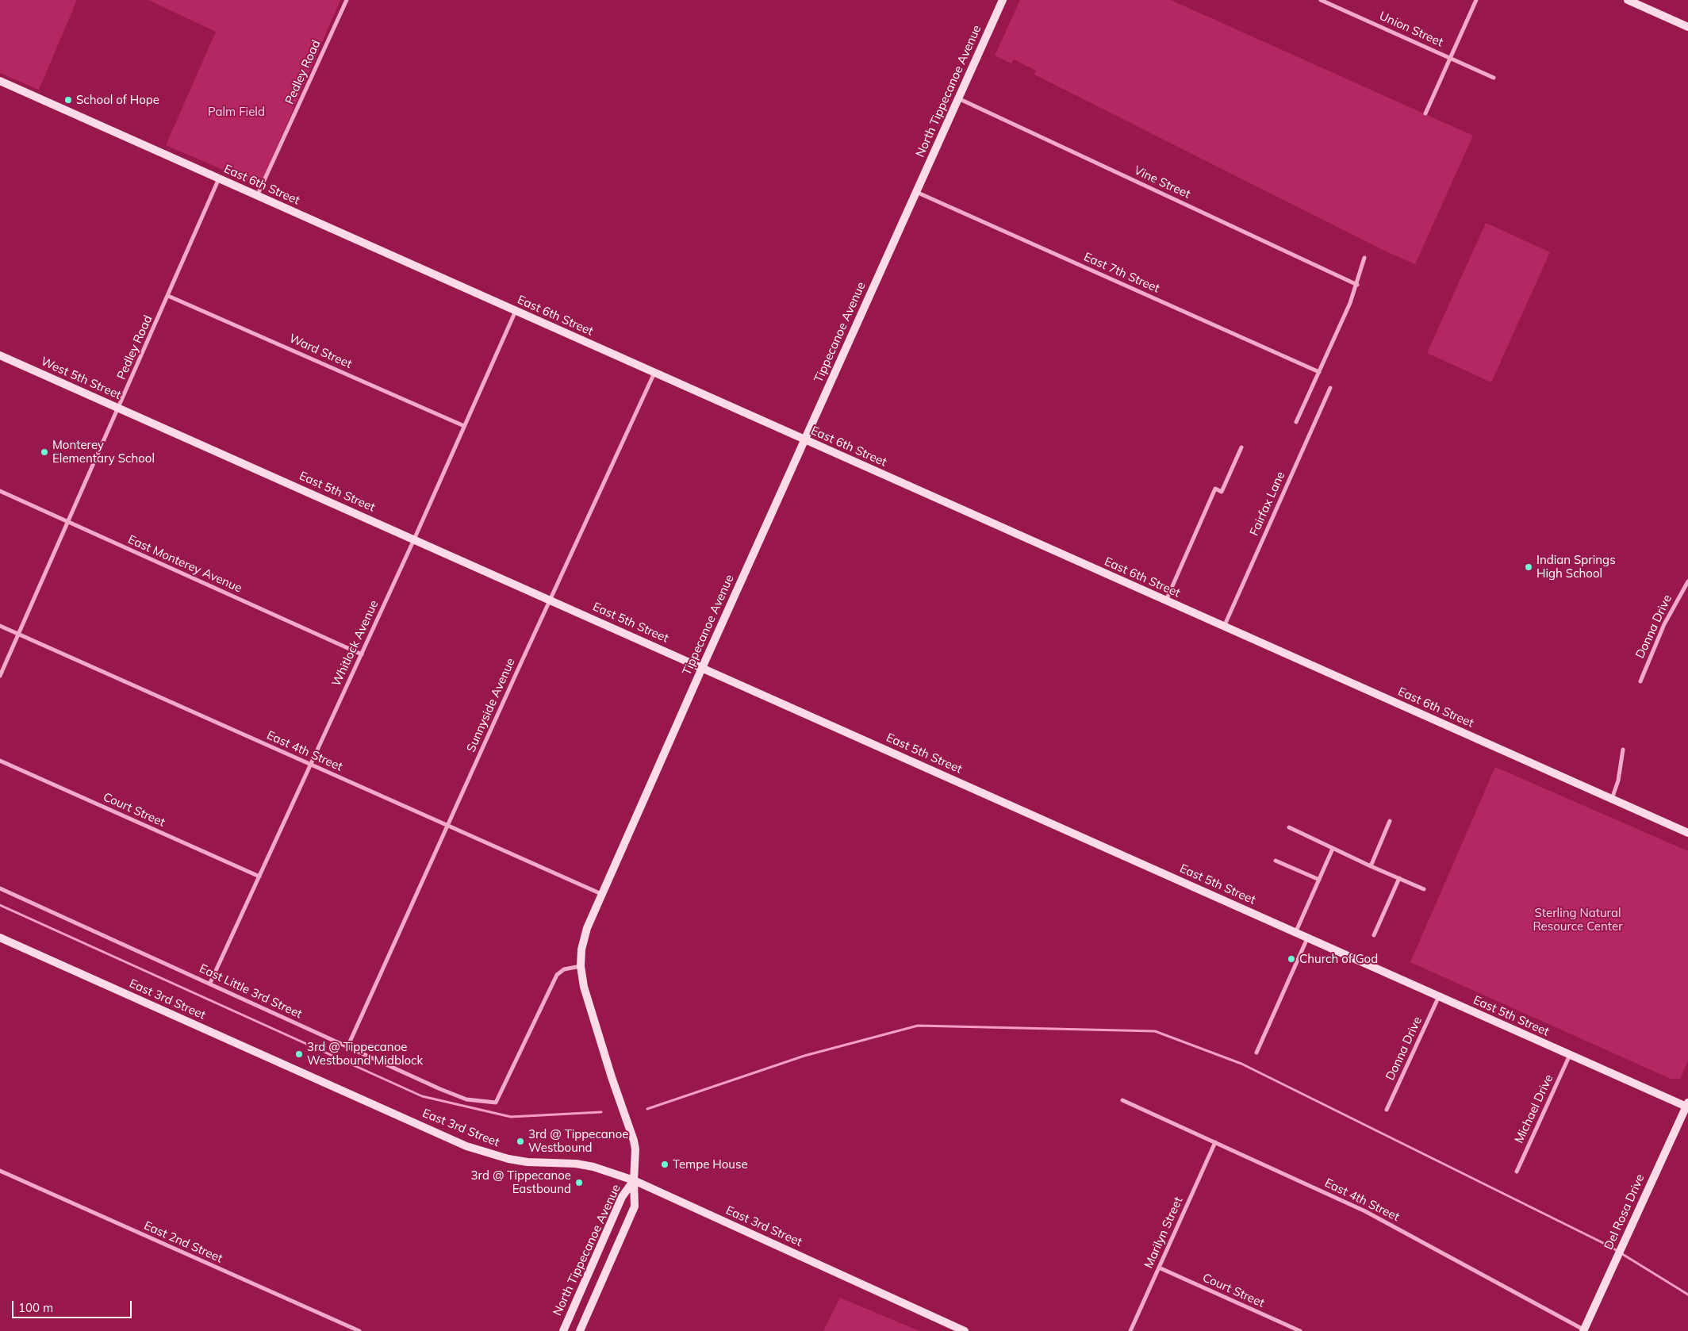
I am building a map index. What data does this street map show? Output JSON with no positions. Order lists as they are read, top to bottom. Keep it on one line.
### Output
{"streets":{"street":["Union Street","Pedley Road","North Tippecanoe Avenue","Vine Street","East 6th Street","East 7th Street","Tippecanoe Avenue","Ward Street","West 5th Street","East 5th Street","Fairfax Lane","East Monterey Avenue","Donna Drive","Whitlock Avenue","Sunnyside Avenue","East 4th Street","Court Street","East Little 3rd Street","East 3rd Street","Michael Drive","Del Rosa Drive","Marilyn Street","East 2nd Street"]},"crossings":[["Pedley Road","East 6th Street"],["Pedley Road","Ward Street"],["Pedley Road","West 5th Street"],["Pedley Road","East Monterey Avenue"],["Pedley Road","East 4th Street"],["North Tippecanoe Avenue","Vine Street"],["North Tippecanoe Avenue","East 7th Street"],["North Tippecanoe Avenue","Tippecanoe Avenue"],["North Tippecanoe Avenue","East 3rd Street"],["East 6th Street","Tippecanoe Avenue"],["East 6th Street","Fairfax Lane"],["East 6th Street","Whitlock Avenue"],["East 6th Street","Sunnyside Avenue"],["East 7th Street","Tippecanoe Avenue"],["Tippecanoe Avenue","East 5th Street"],["Tippecanoe Avenue","East 4th Street"],["Tippecanoe Avenue","East Little 3rd Street"],["Ward Street","Whitlock Avenue"],["West 5th Street","East 5th Street"],["East 5th Street","Donna Drive"],["East 5th Street","Whitlock Avenue"],["East 5th Street","Sunnyside Avenue"],["East 5th Street","Michael Drive"],["East 5th Street","Del Rosa Drive"],["East Monterey Avenue","Whitlock Avenue"],["Whitlock Avenue","East 4th Street"],["Whitlock Avenue","Court Street"],["Whitlock Avenue","East Little 3rd Street"],["Sunnyside Avenue","East 4th Street"],["Sunnyside Avenue","East Little 3rd Street"],["East 4th Street","Del Rosa Drive"],["East 4th Street","Marilyn Street"],["Court Street","Marilyn Street"]],"parks":["Palm Field","Sterling Natural Resource Center"],"places":["School of Hope","Monterey Elementary School","Indian Springs High School","Church of God","3rd @ Tippecanoe Westbound Midblock","3rd @ Tippecanoe Westbound","Tempe House","3rd @ Tippecanoe Eastbound"],"scale_bar":"100 m"}
